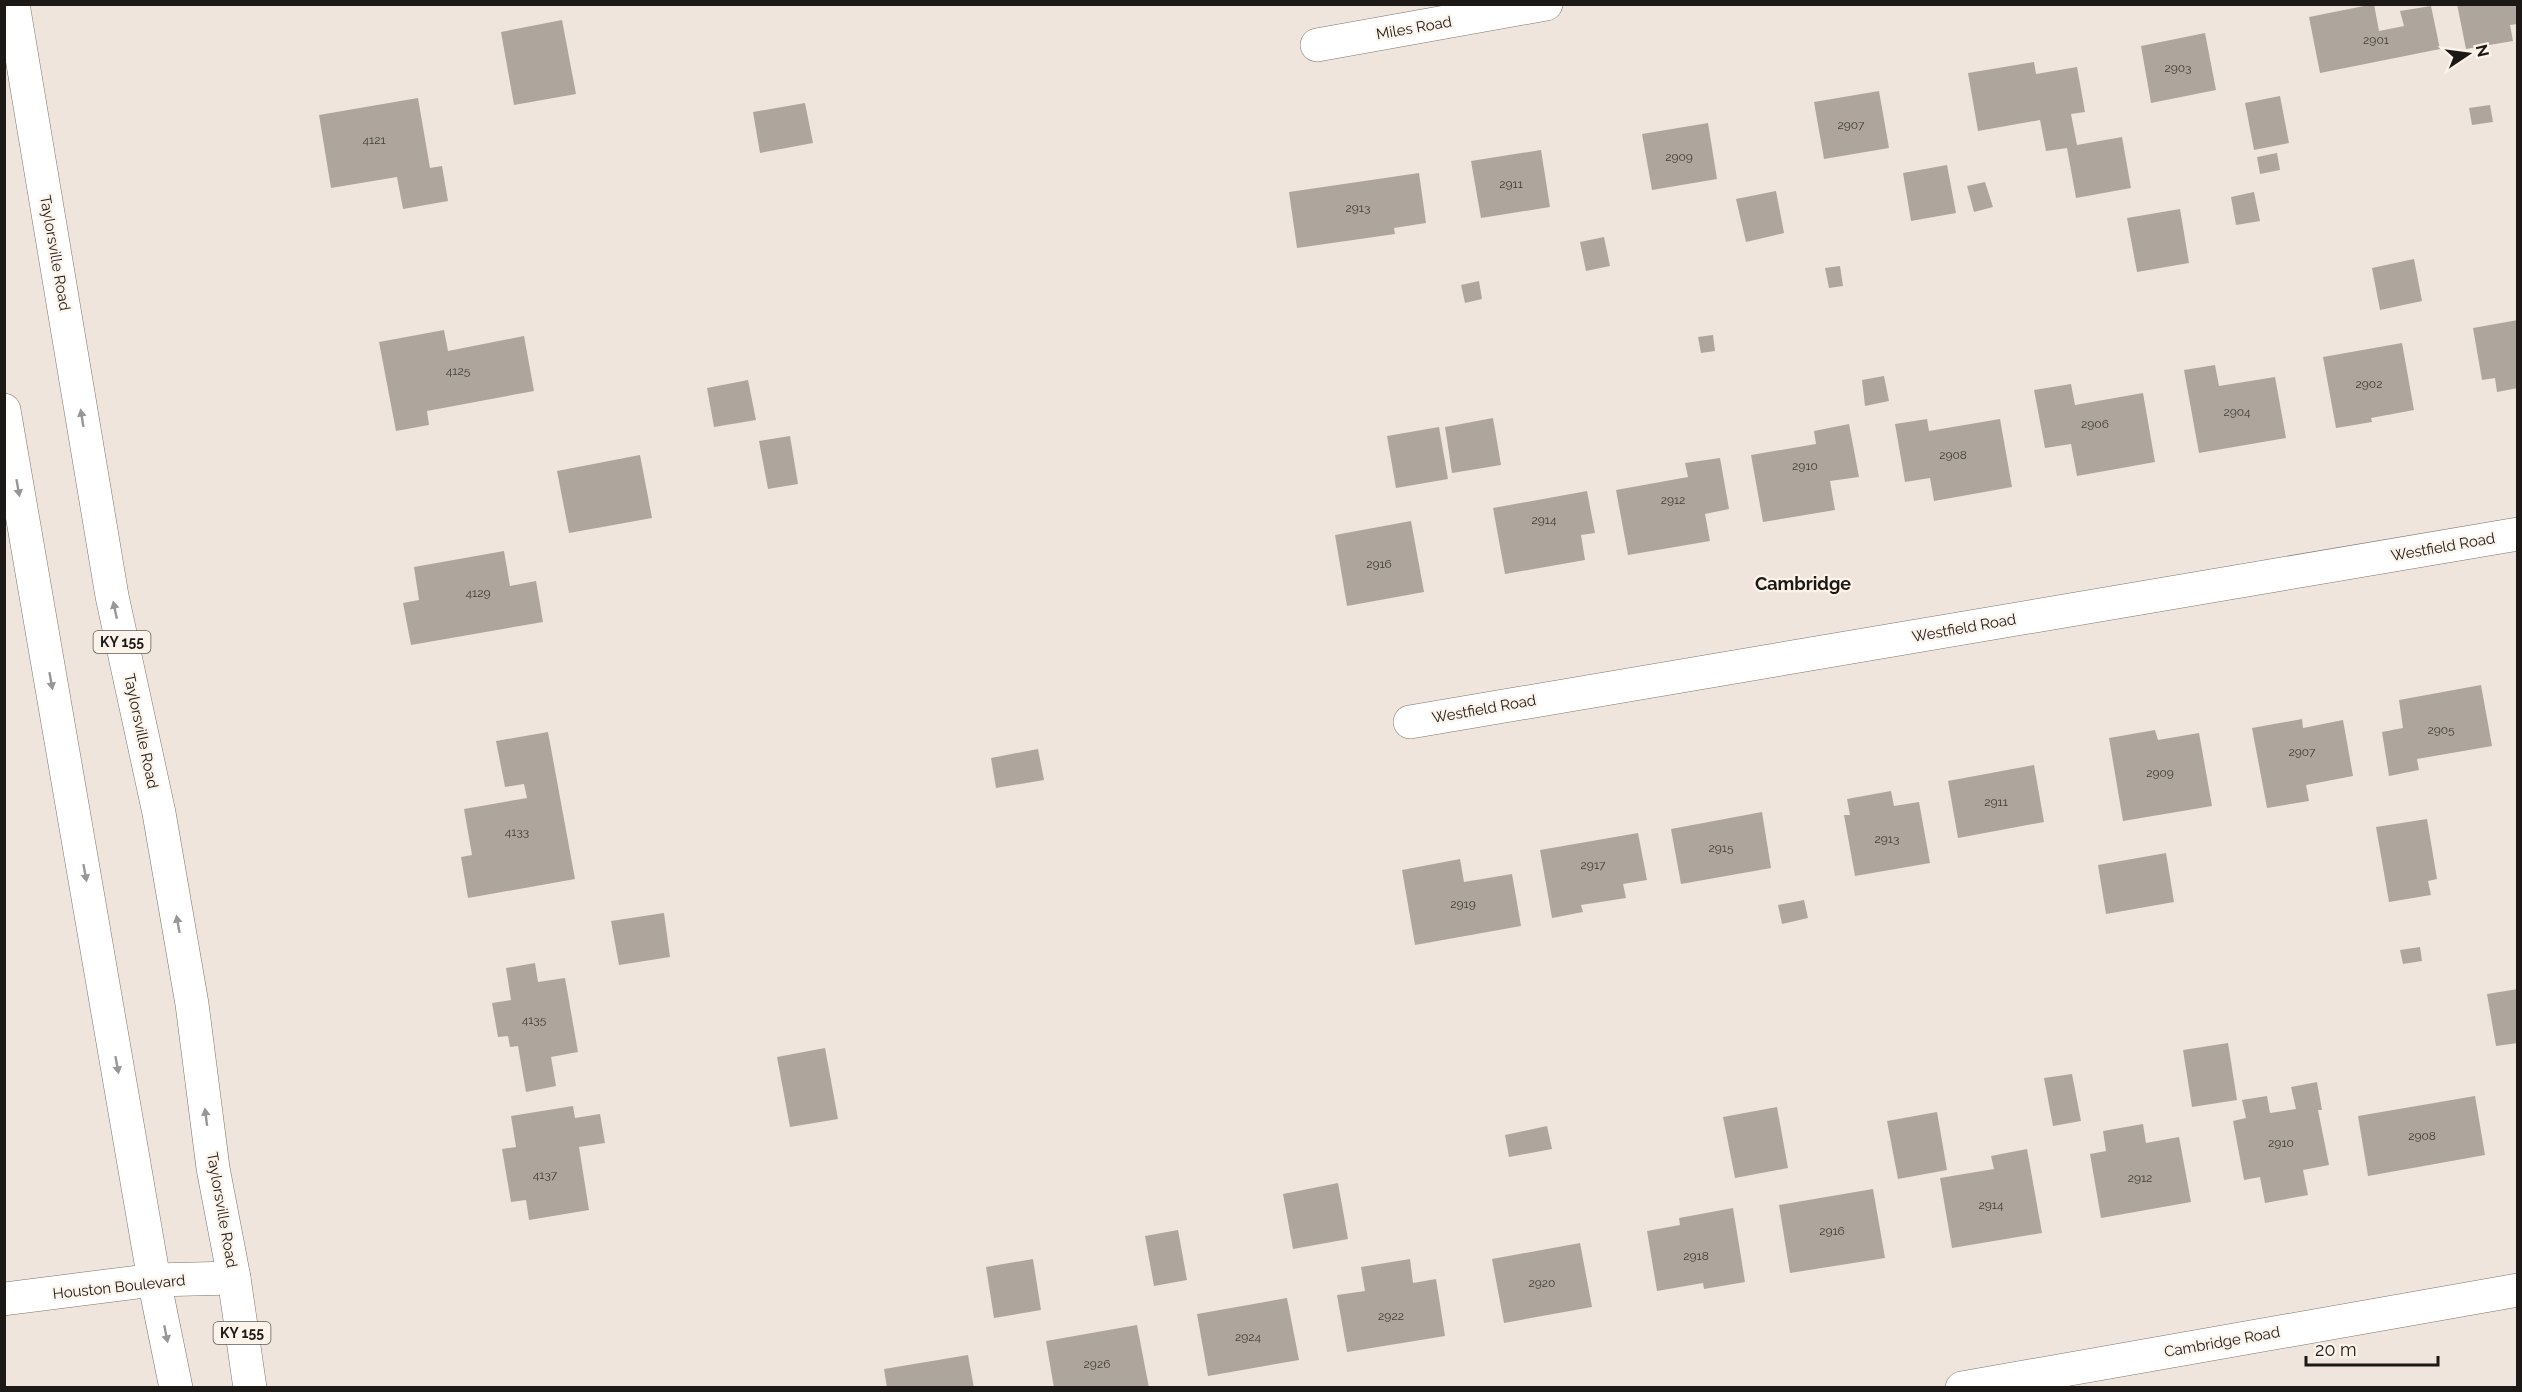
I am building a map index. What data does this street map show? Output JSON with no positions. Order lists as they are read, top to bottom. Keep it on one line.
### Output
{"streets":{"main road":["Miles Road","Taylorsville Road","Westfield Road","KY 155","Houston Boulevard","Cambridge Road"]},"crossings":[["Taylorsville Road","Houston Boulevard"]],"districts":["Cambridge"],"house_numbers":["2901","2903","2907","4121","2909","2911","2913","4125","2902","2904","2906","2908","2910","2912","2914","2916","4129","2905","2907","2909","2911","4133","2913","2915","2917","2919","4135","2908","2910","4137","2912","2914","2916","2918","2920","2922","2924","2926"],"scale_bar":"20 m","north":"right"}
